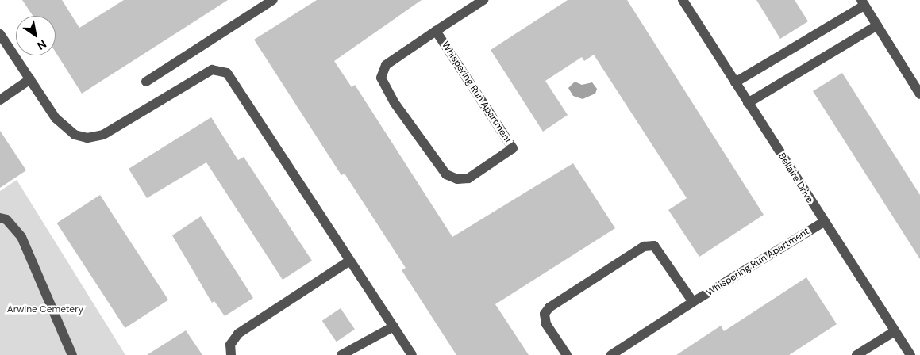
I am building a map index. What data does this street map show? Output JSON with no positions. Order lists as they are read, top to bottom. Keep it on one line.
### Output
{"streets":{"street":["Whispering Run Apartment","Bellaire Drive"]},"crossings":[["Whispering Run Apartment","Bellaire Drive"]],"parks":["Arwine Cemetery"],"north":"bottom right"}
